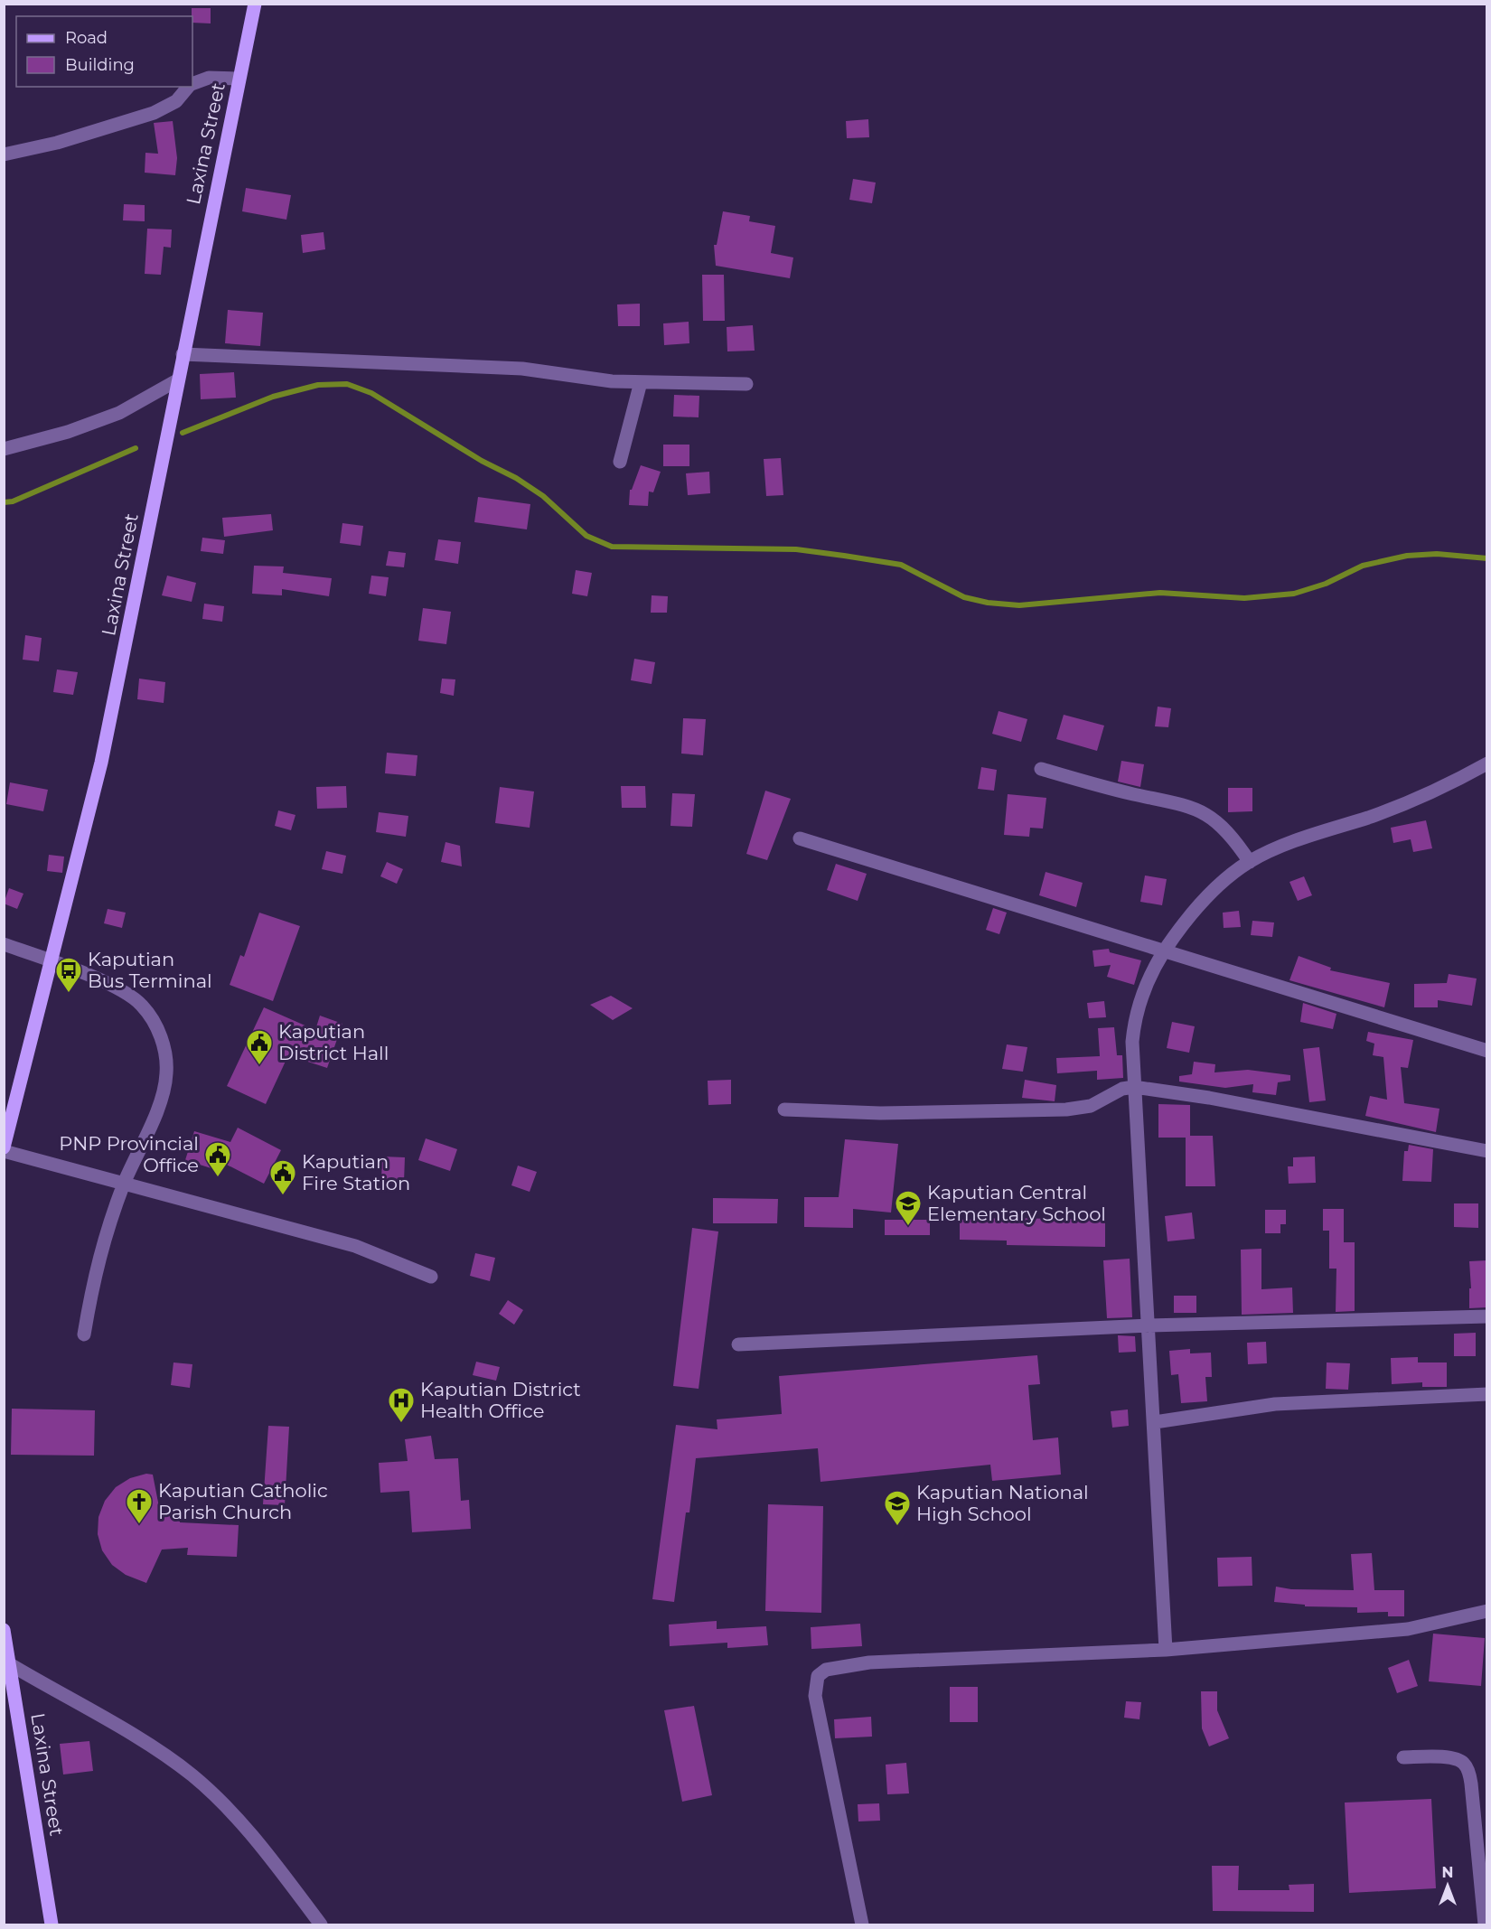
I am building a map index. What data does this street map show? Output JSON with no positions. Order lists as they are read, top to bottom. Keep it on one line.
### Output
{"streets":{"main road":["Laxina Street"]},"places":{"bus stop":["Kaputian Bus Terminal"],"public building":["Kaputian District Hall","PNP Provincial Office","Kaputian Fire Station"],"school or university":["Kaputian Central Elementary School","Kaputian National High School"],"hospital":["Kaputian District Health Office"],"church":["Kaputian Catholic Parish Church"]},"legend":["Road","Building"],"north":"top"}
